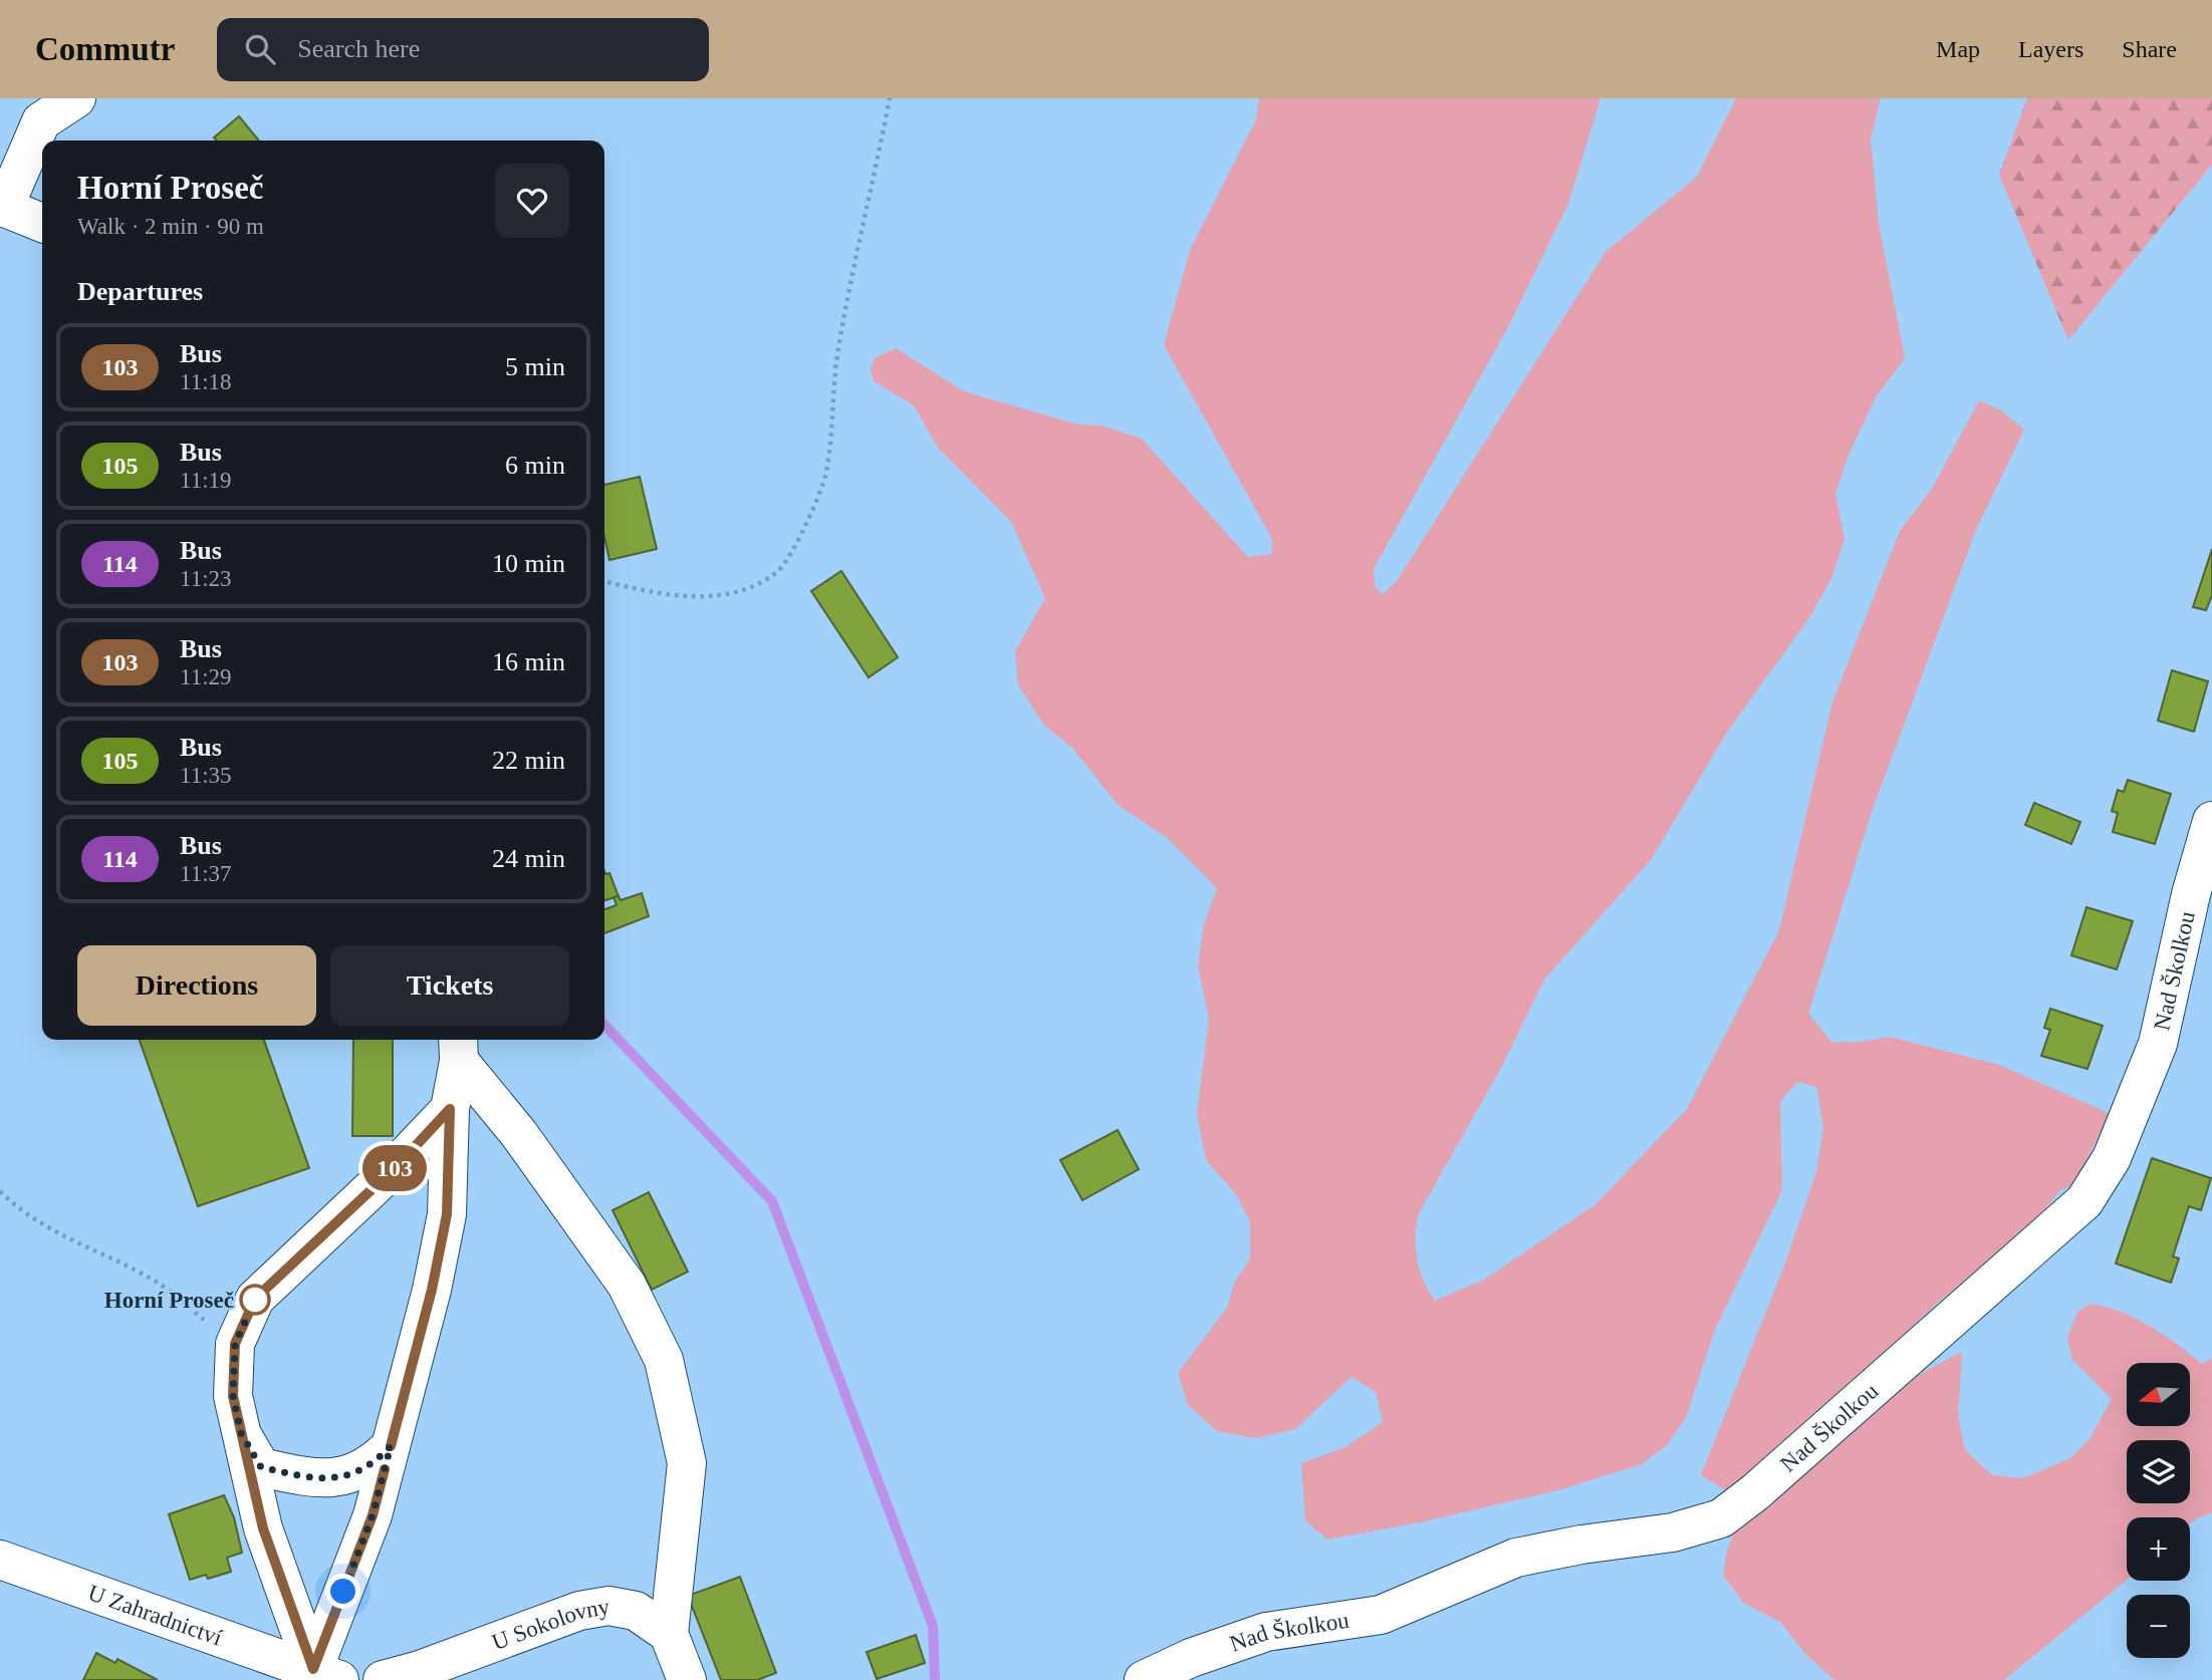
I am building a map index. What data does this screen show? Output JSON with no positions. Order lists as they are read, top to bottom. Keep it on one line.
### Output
{"streets":{"street":["Nad Školkou","U Zahradnictví","U Sokolovny"]},"places":["Horní Proseč"],"lines":["bus line 103"],"north":"left","page":{"header":"Commutr","search":"Search here","nav":["Map","Layers","Share"],"on_map":"103","heading":[["Horní Proseč","Walk · 2 min · 90 m"],"Departures"],"list":[{"mark":"103","name":"Bus","note":"11:18","value":"5 min"},{"mark":"105","name":"Bus","note":"11:19","value":"6 min"},{"mark":"114","name":"Bus","note":"11:23","value":"10 min"},{"mark":"103","name":"Bus","note":"11:29","value":"16 min"},{"mark":"105","name":"Bus","note":"11:35","value":"22 min"},{"mark":"114","name":"Bus","note":"11:37","value":"24 min"}],"buttons":["Directions","Tickets"],"map_buttons":["+","−"]}}
